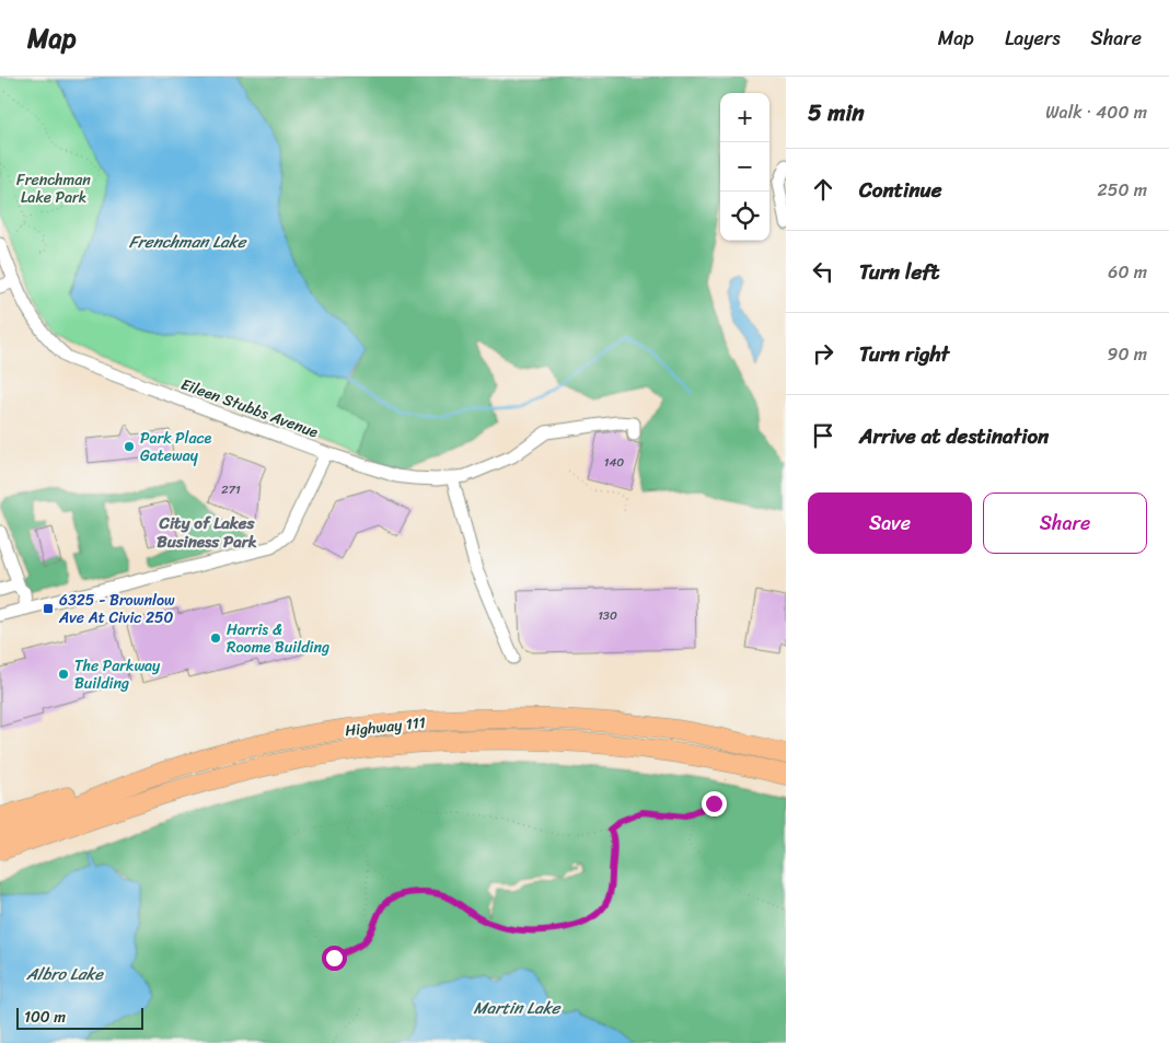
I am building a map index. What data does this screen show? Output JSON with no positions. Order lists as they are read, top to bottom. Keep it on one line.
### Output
{"streets":{"highway":["Highway 111"],"street":["Eileen Stubbs Avenue"]},"districts":["City of Lakes Business Park"],"water":["Frenchman Lake","Albro Lake","Martin Lake"],"parks":["Frenchman Lake Park"],"places":{"other":["Park Place Gateway","Harris & Roome Building","The Parkway Building"],"transit":["6325 - Brownlow Ave At Civic 250"]},"house_numbers":["140","271","130"],"scale_bar":"100 m","page":{"header":"Map","nav":["Map","Layers","Share"],"heading":["5 min","Walk · 400 m"],"map_buttons":["+","−"],"list":[["Continue","250 m"],["Turn left","60 m"],["Turn right","90 m"],"Arrive at destination"],"buttons":["Save","Share"],"scale":"100 m"}}
